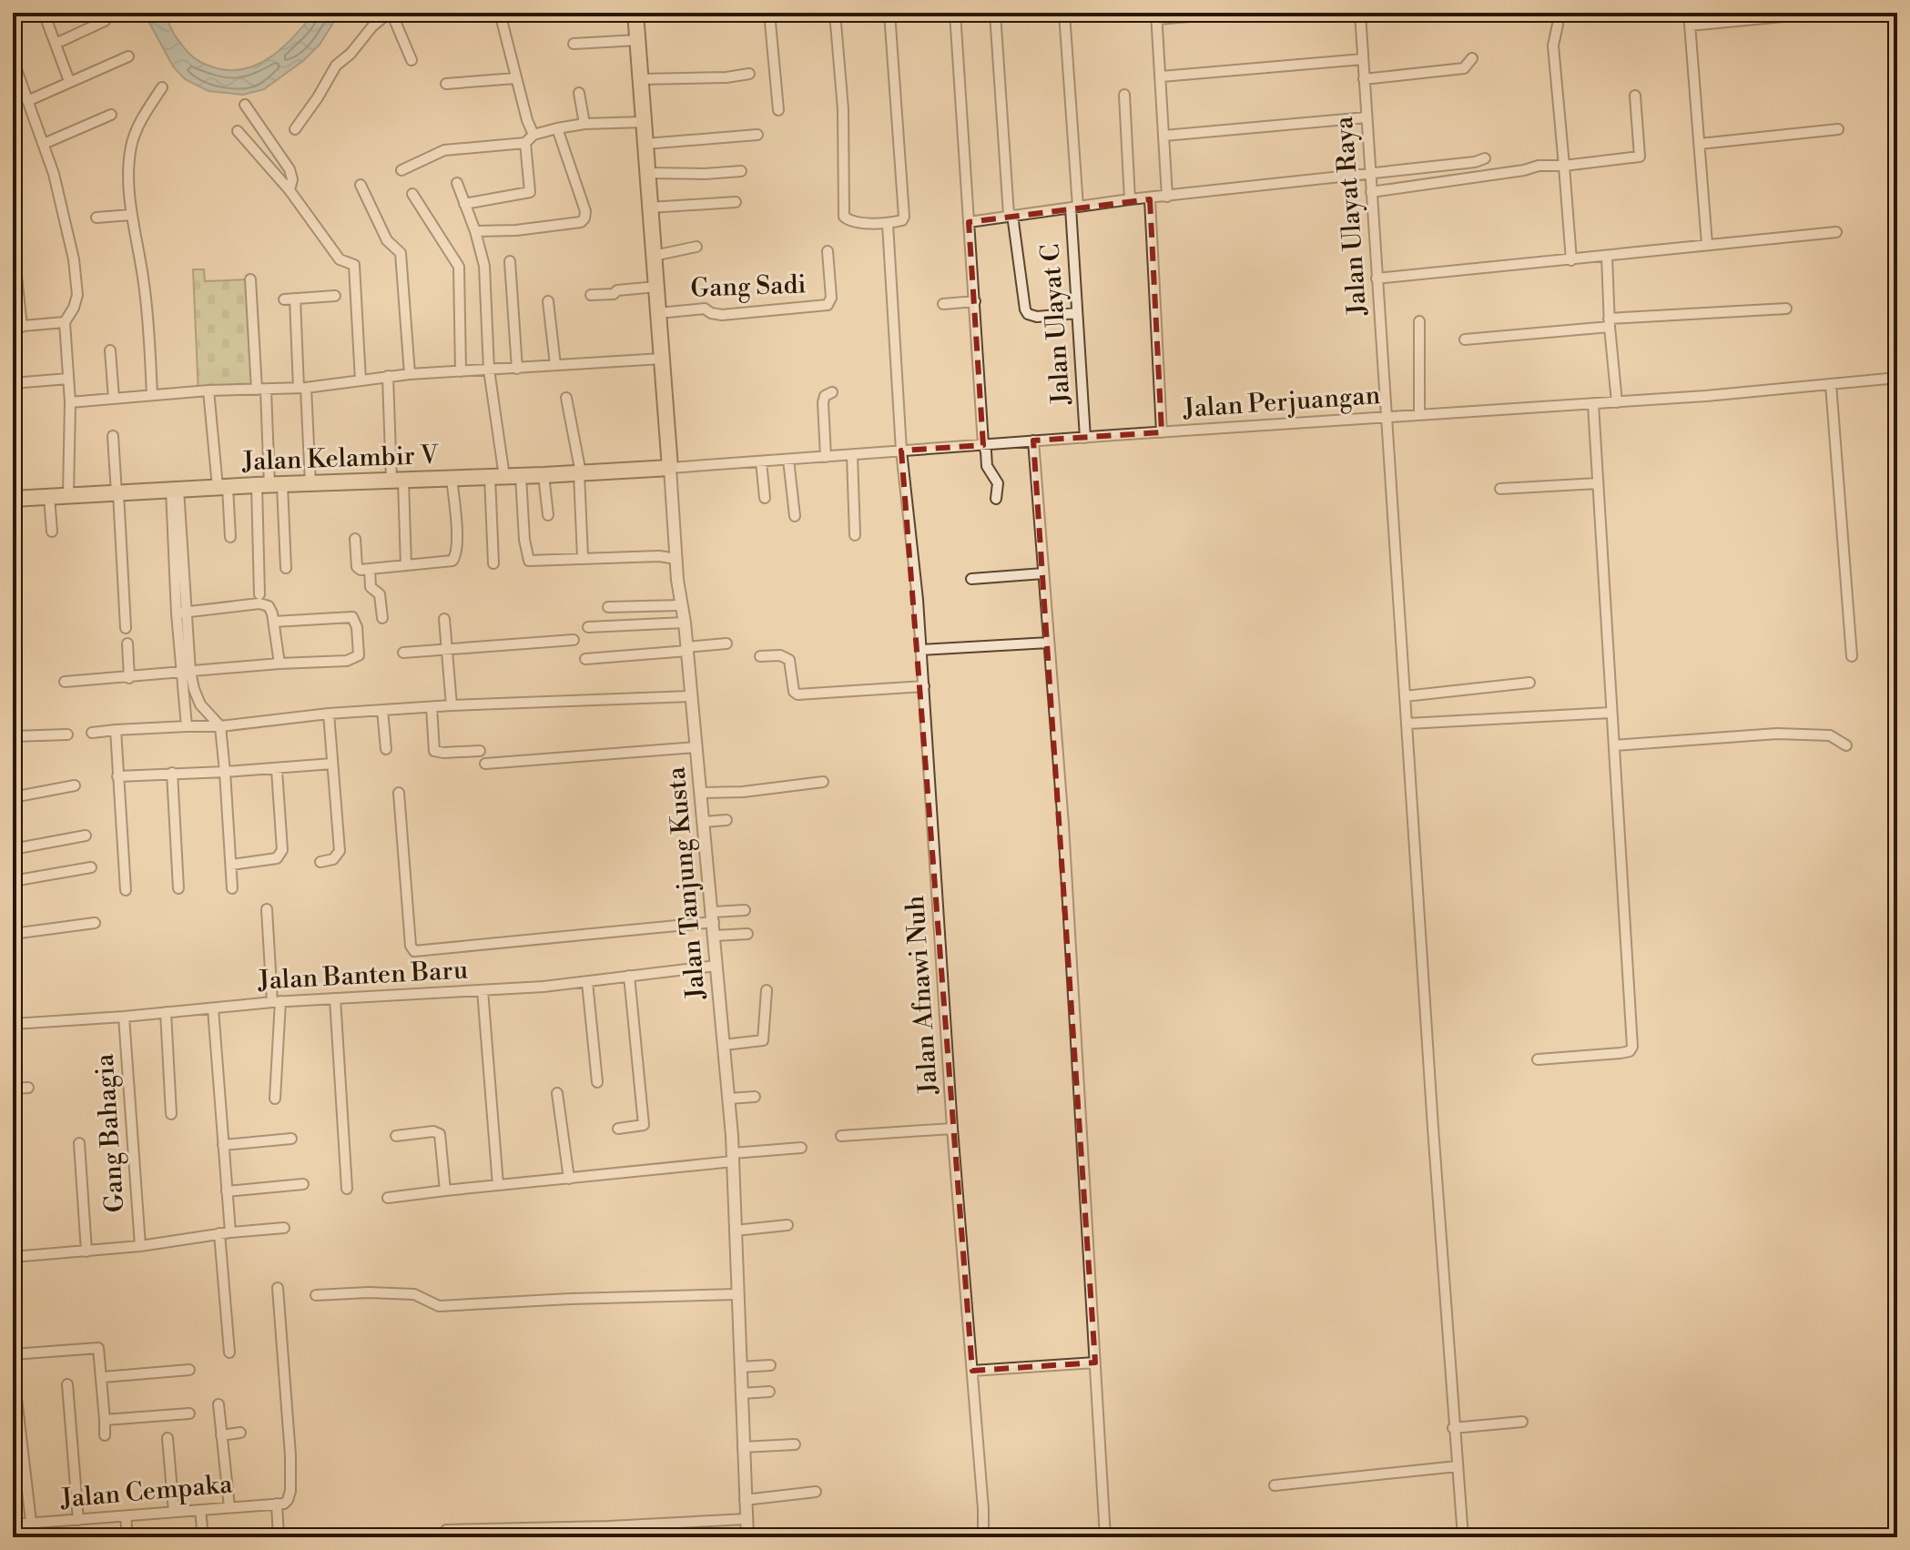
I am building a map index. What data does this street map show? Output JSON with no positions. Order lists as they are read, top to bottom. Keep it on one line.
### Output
{"streets":{"main road":["Jalan Kelambir V"],"street":["Jalan Ulayat Raya","Gang Sadi","Jalan Ulayat C","Jalan Perjuangan","Jalan Tanjung Kusta","Jalan Banten Baru","Jalan Afnawi Nuh","Gang Bahagia","Jalan Cempaka"]},"crossings":[["Jalan Ulayat Raya","Jalan Perjuangan"],["Jalan Ulayat C","Jalan Perjuangan"],["Jalan Perjuangan","Jalan Kelambir V"],["Jalan Perjuangan","Jalan Tanjung Kusta"],["Jalan Perjuangan","Jalan Afnawi Nuh"],["Jalan Kelambir V","Jalan Tanjung Kusta"],["Jalan Tanjung Kusta","Jalan Banten Baru"],["Jalan Banten Baru","Gang Bahagia"]]}
